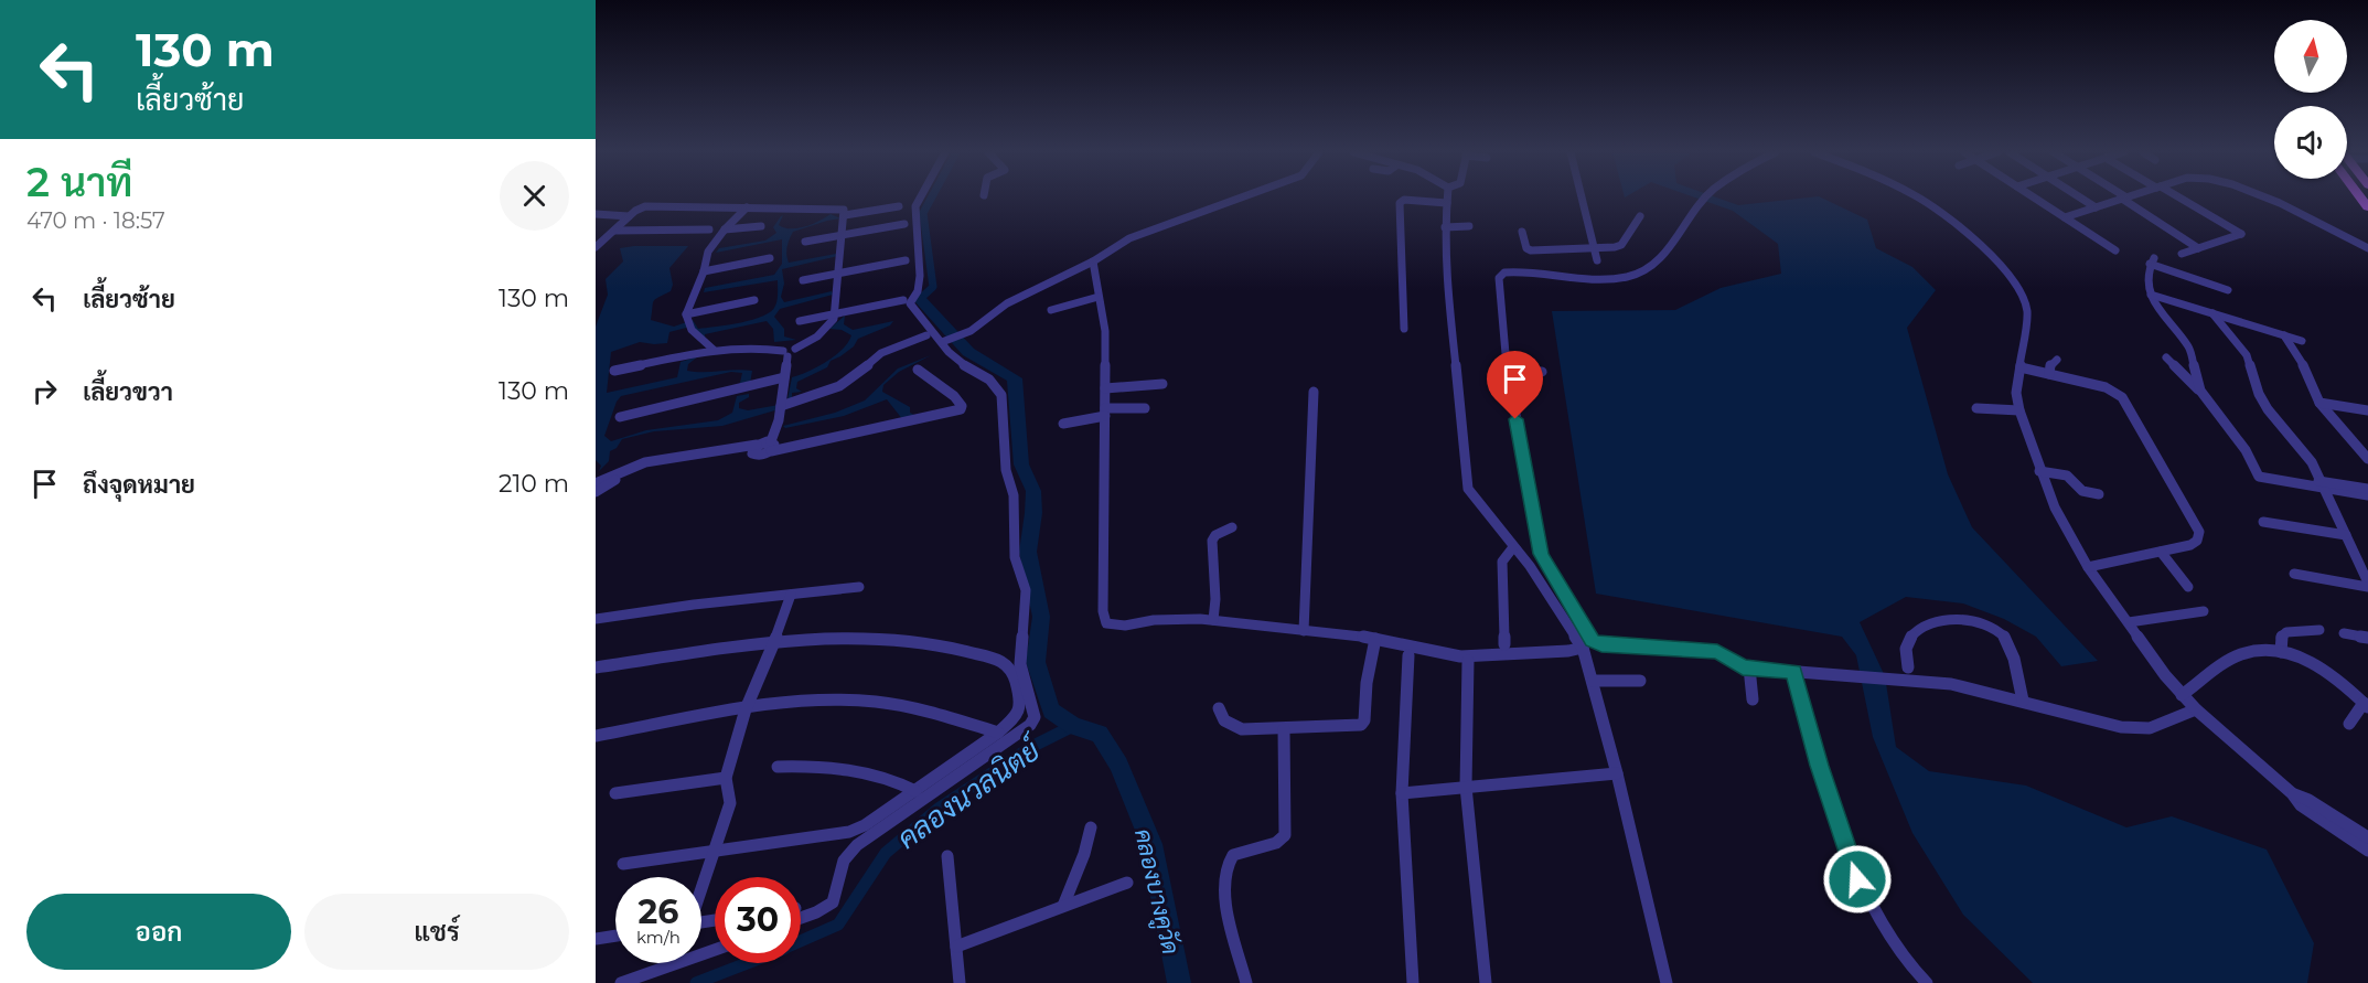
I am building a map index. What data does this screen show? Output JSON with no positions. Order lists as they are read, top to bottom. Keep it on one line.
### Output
{"water":["คลองนวลนิตย์","คลองบางคูวัด"],"north":"top","page":{"turn":["130 m","เลี้ยวซ้าย"],"heading":["2 นาที","470 m · 18:57"],"list":[{"name":"เลี้ยวซ้าย","value":"130 m"},{"name":"เลี้ยวขวา","value":"130 m"},{"name":"ถึงจุดหมาย","value":"210 m"}],"speed":"26 km/h","limit":"30","buttons":["ออก","แชร์"]}}
